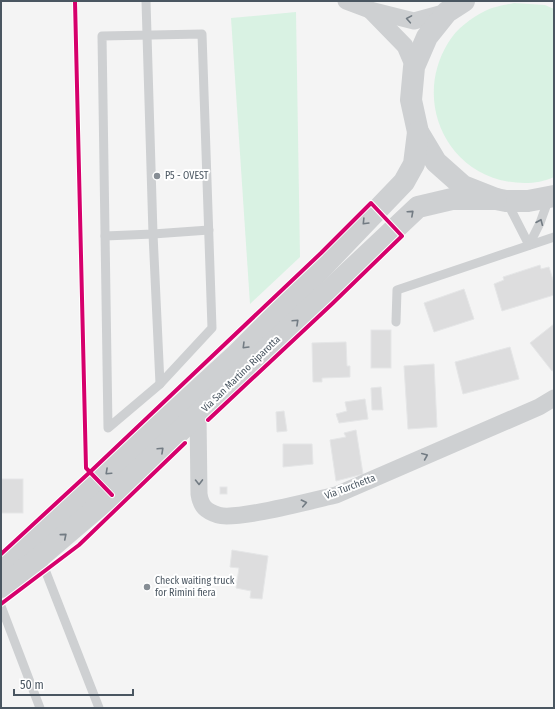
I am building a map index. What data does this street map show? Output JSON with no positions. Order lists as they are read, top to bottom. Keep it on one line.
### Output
{"streets":{"street":["Via San Martino Riparotta","Via Turchetta"]},"crossings":[["Via San Martino Riparotta","Via Turchetta"]],"places":["P5 - OVEST","Check waiting truck for Rimini fiera"],"scale_bar":"50 m"}
